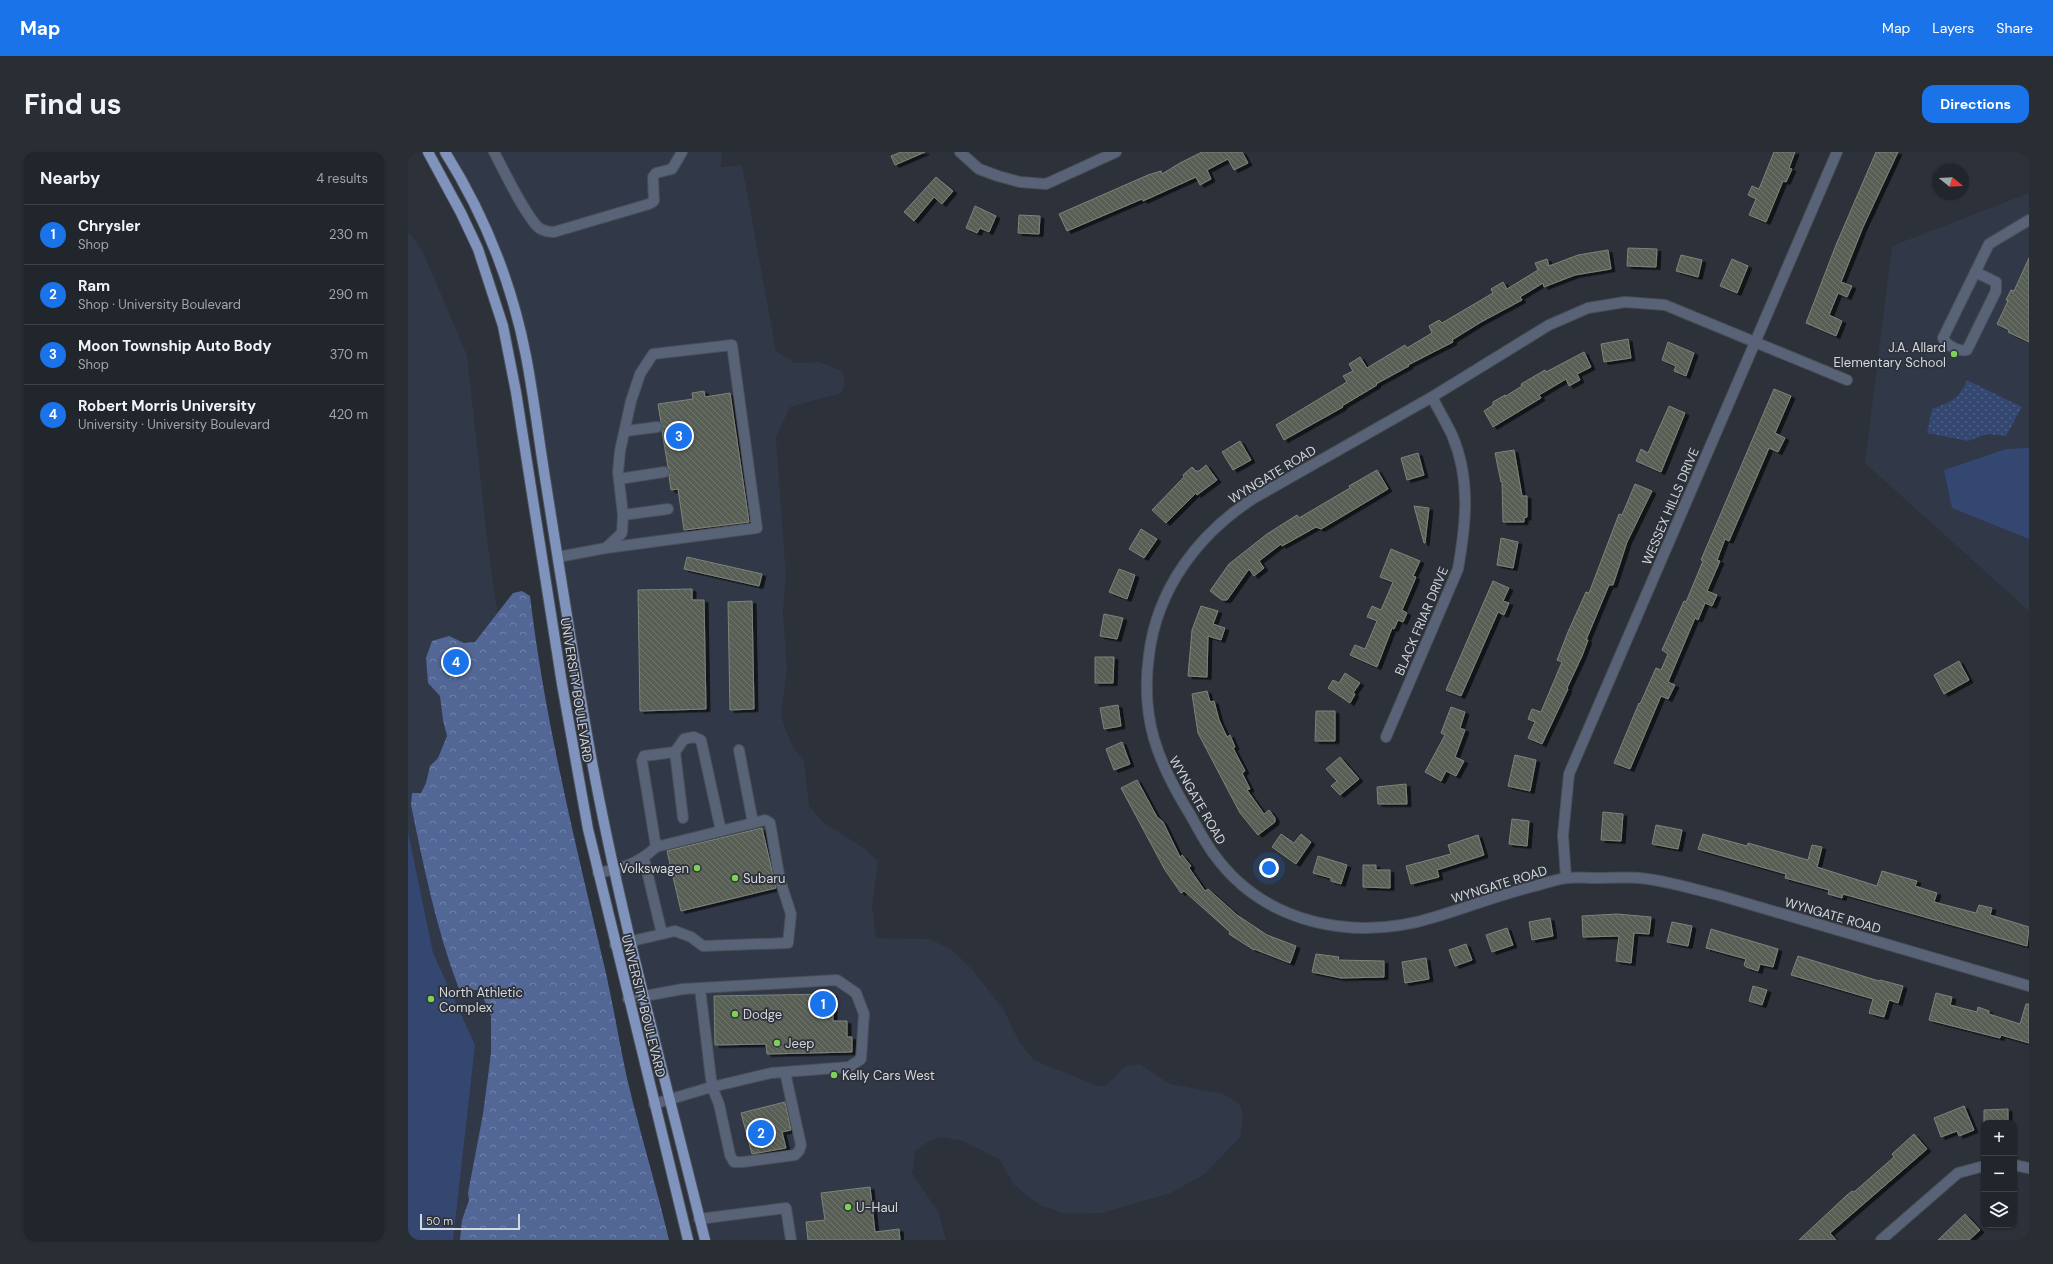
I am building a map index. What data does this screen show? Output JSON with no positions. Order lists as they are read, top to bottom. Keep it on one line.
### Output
{"streets":{"main road":["UNIVERSITY BOULEVARD"],"street":["WYNGATE ROAD","WESSEX HILLS DRIVE","BLACK FRIAR DRIVE"]},"crossings":[["WYNGATE ROAD","WESSEX HILLS DRIVE"],["WYNGATE ROAD","BLACK FRIAR DRIVE"]],"places":["J.A. Allard Elementary School","Volkswagen","Subaru","North Athletic Complex","Dodge","Jeep","Kelly Cars West","U-Haul"],"scale_bar":"50 m","north":"right","page":{"header":"Map","nav":["Map","Layers","Share"],"buttons":"Directions","title":"Find us","heading":["Nearby","4 results"],"list":[{"mark":"1","name":"Chrysler","note":"Shop","value":"230 m"},{"mark":"2","name":"Ram","note":"Shop · University Boulevard","value":"290 m"},{"mark":"3","name":"Moon Township Auto Body","note":"Shop","value":"370 m"},{"mark":"4","name":"Robert Morris University","note":"University · University Boulevard","value":"420 m"}],"pins":["3","4","1","2"],"map_buttons":["+","−"],"scale":"50 m"}}
